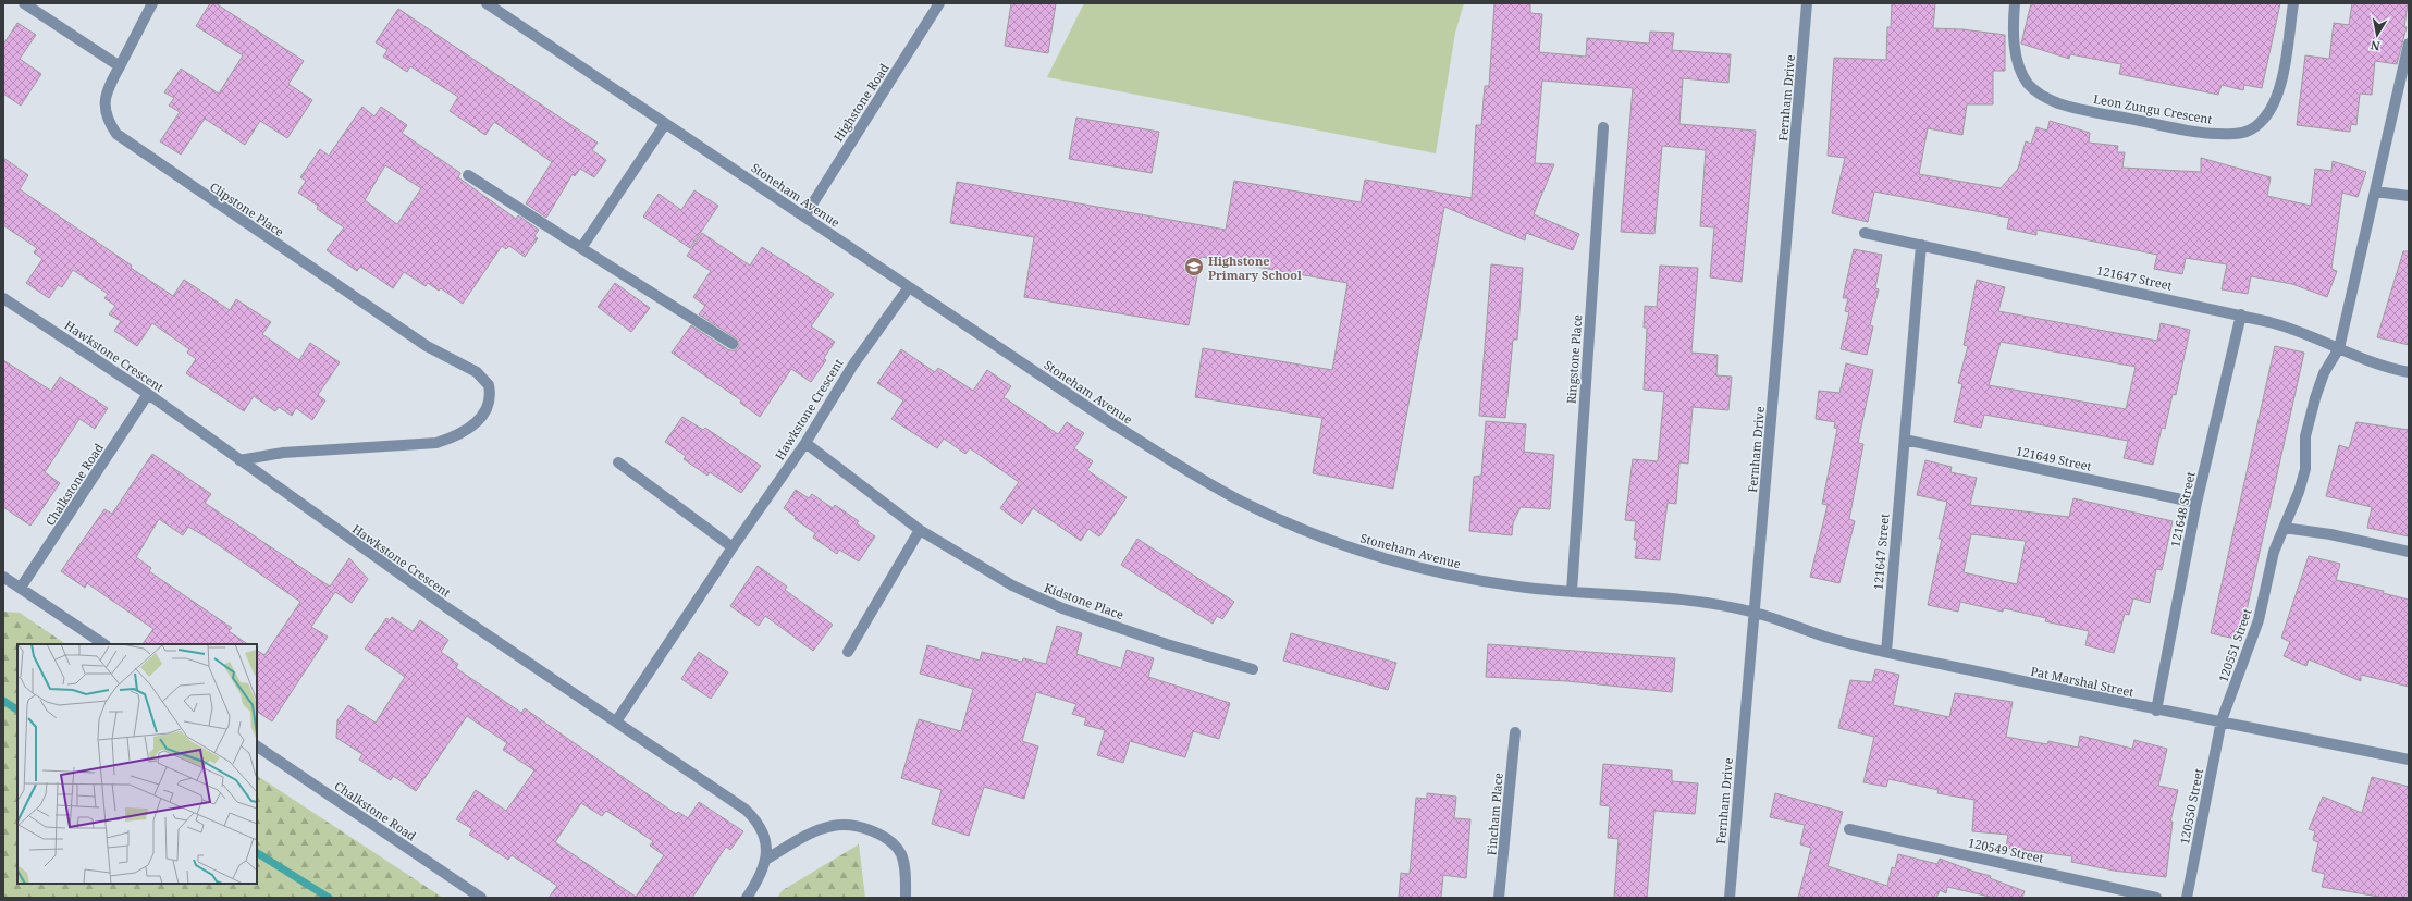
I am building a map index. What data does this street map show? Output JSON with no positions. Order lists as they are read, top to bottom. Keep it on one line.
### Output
{"streets":{"street":["Fernham Drive","Highstone Road","Leon Zungu Crescent","Stoneham Avenue","Clipstone Place","121647 Street","Hawkstone Crescent","Ringstone Place","121649 Street","Chalkstone Road","121648 Street","Kidstone Place","120551 Street","Pat Marshal Street","120550 Street","Fincham Place","120549 Street"]},"crossings":[["Fernham Drive","Stoneham Avenue"],["Fernham Drive","Pat Marshal Street"],["Highstone Road","Stoneham Avenue"],["Stoneham Avenue","Hawkstone Crescent"],["Stoneham Avenue","Ringstone Place"],["Stoneham Avenue","Pat Marshal Street"],["Clipstone Place","Hawkstone Crescent"],["121647 Street","121649 Street"],["121647 Street","121648 Street"],["121647 Street","120551 Street"],["121647 Street","Pat Marshal Street"],["Hawkstone Crescent","Chalkstone Road"],["Hawkstone Crescent","Kidstone Place"],["121649 Street","121648 Street"],["121648 Street","Pat Marshal Street"],["120551 Street","Pat Marshal Street"],["120551 Street","120550 Street"],["Pat Marshal Street","120550 Street"]],"places":{"school or university":["Highstone Primary School"]},"north":"bottom"}
